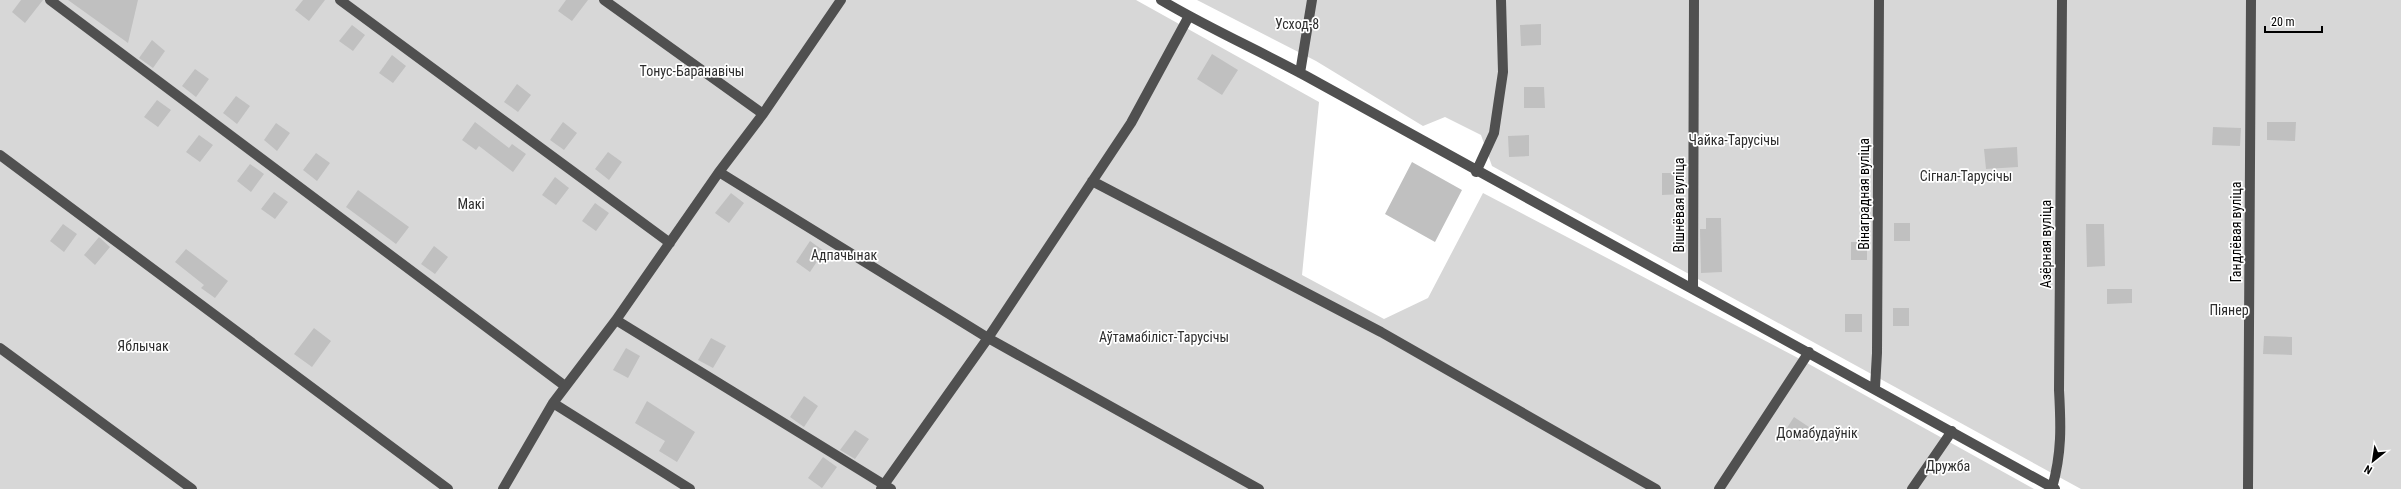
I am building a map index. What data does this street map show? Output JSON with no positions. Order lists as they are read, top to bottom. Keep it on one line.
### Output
{"streets":{"street":["Вінаградная вуліца","Вішнёвая вуліца","Гандлёвая вуліца","Азёрная вуліца"]},"parks":["Усход-8","Тонус-Баранавічы","Чайка-Тарусічы","Сігнал-Тарусічы","Макі","Адпачынак","Піянер","Аўтамабіліст-Тарусічы","Яблычак","Домабудаўнік","Дружба"],"scale_bar":"20 m","north":"bottom left"}
